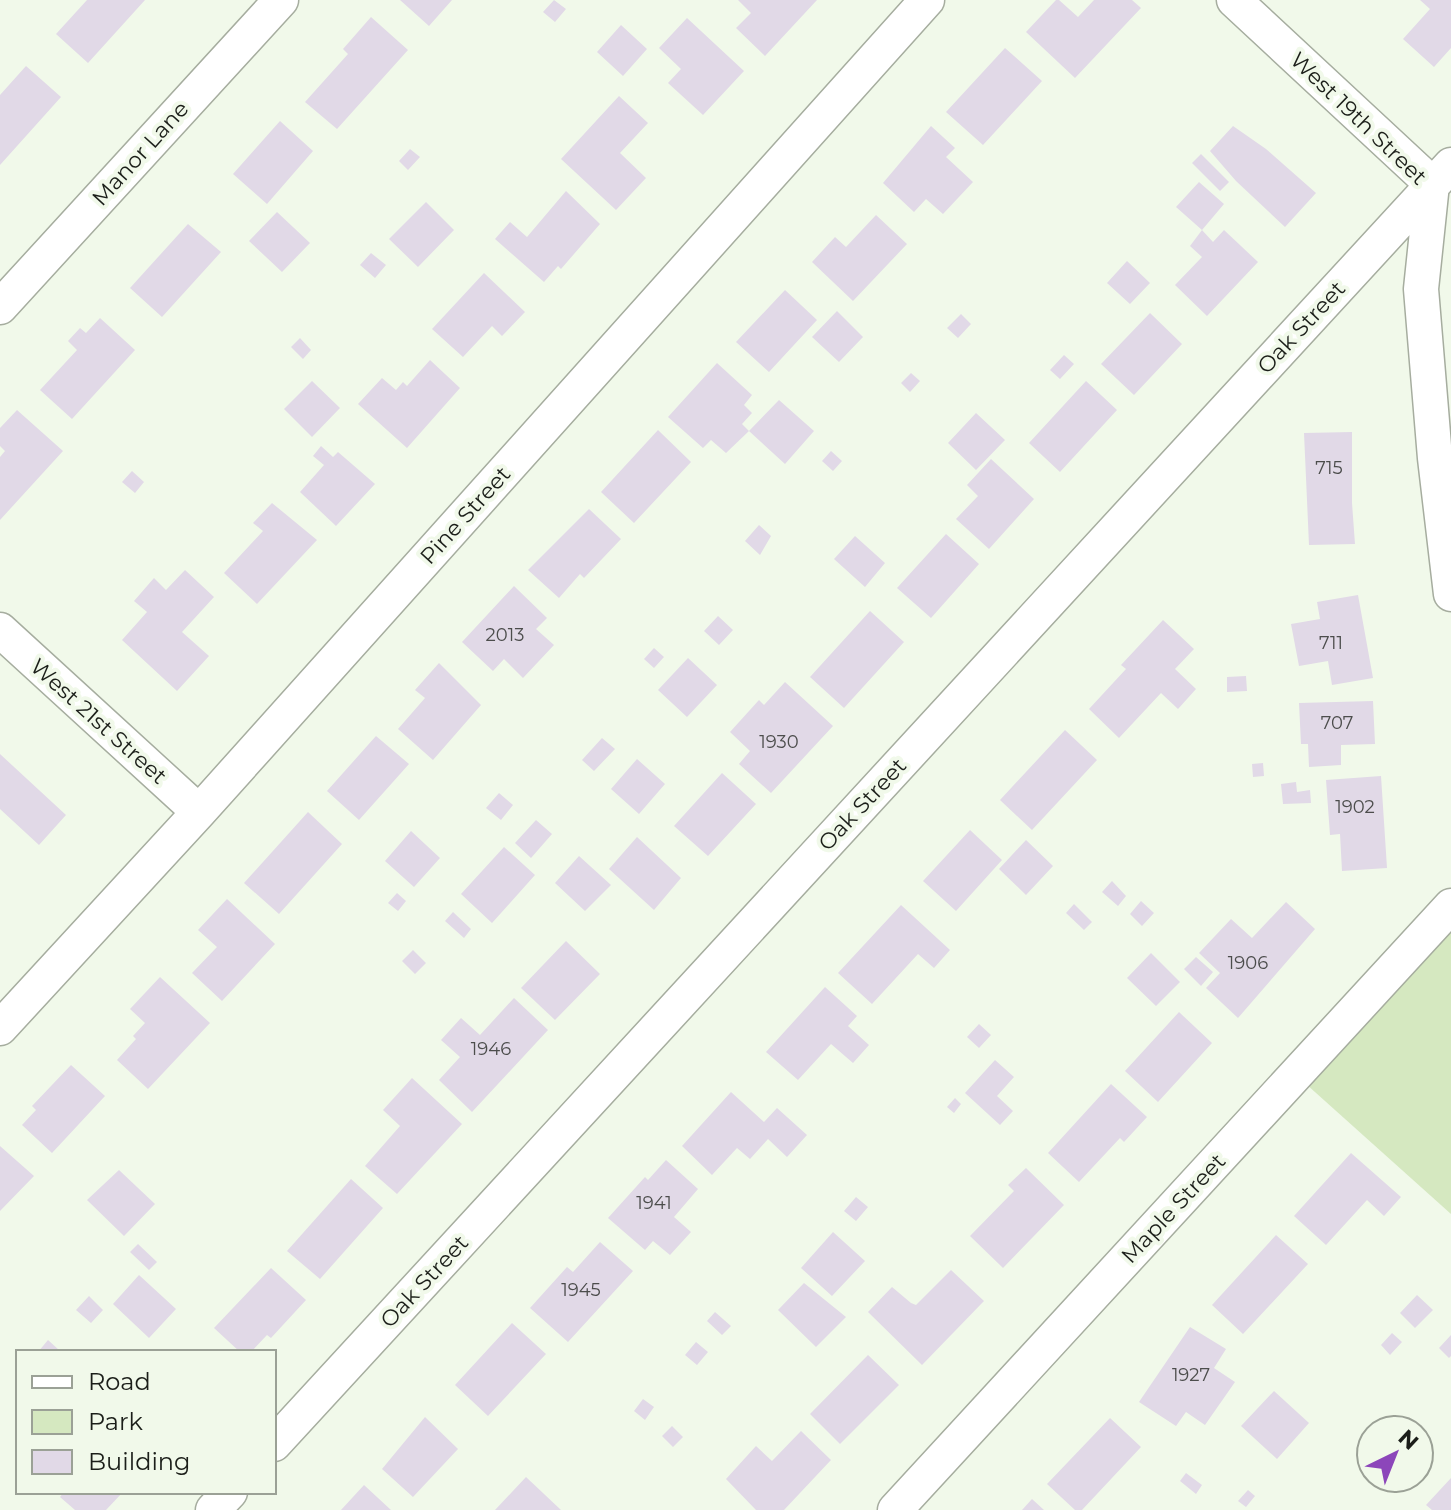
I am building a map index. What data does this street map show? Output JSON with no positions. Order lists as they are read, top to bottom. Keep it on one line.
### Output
{"streets":{"street":["West 19th Street","Manor Lane","Oak Street","Pine Street","West 21st Street","Maple Street"]},"crossings":[["West 19th Street","Oak Street"],["Pine Street","West 21st Street"]],"house_numbers":["715","2013","711","707","1930","1902","1906","1946","1941","1945","1927"],"legend":["Road","Park","Building"],"north":"top right"}
